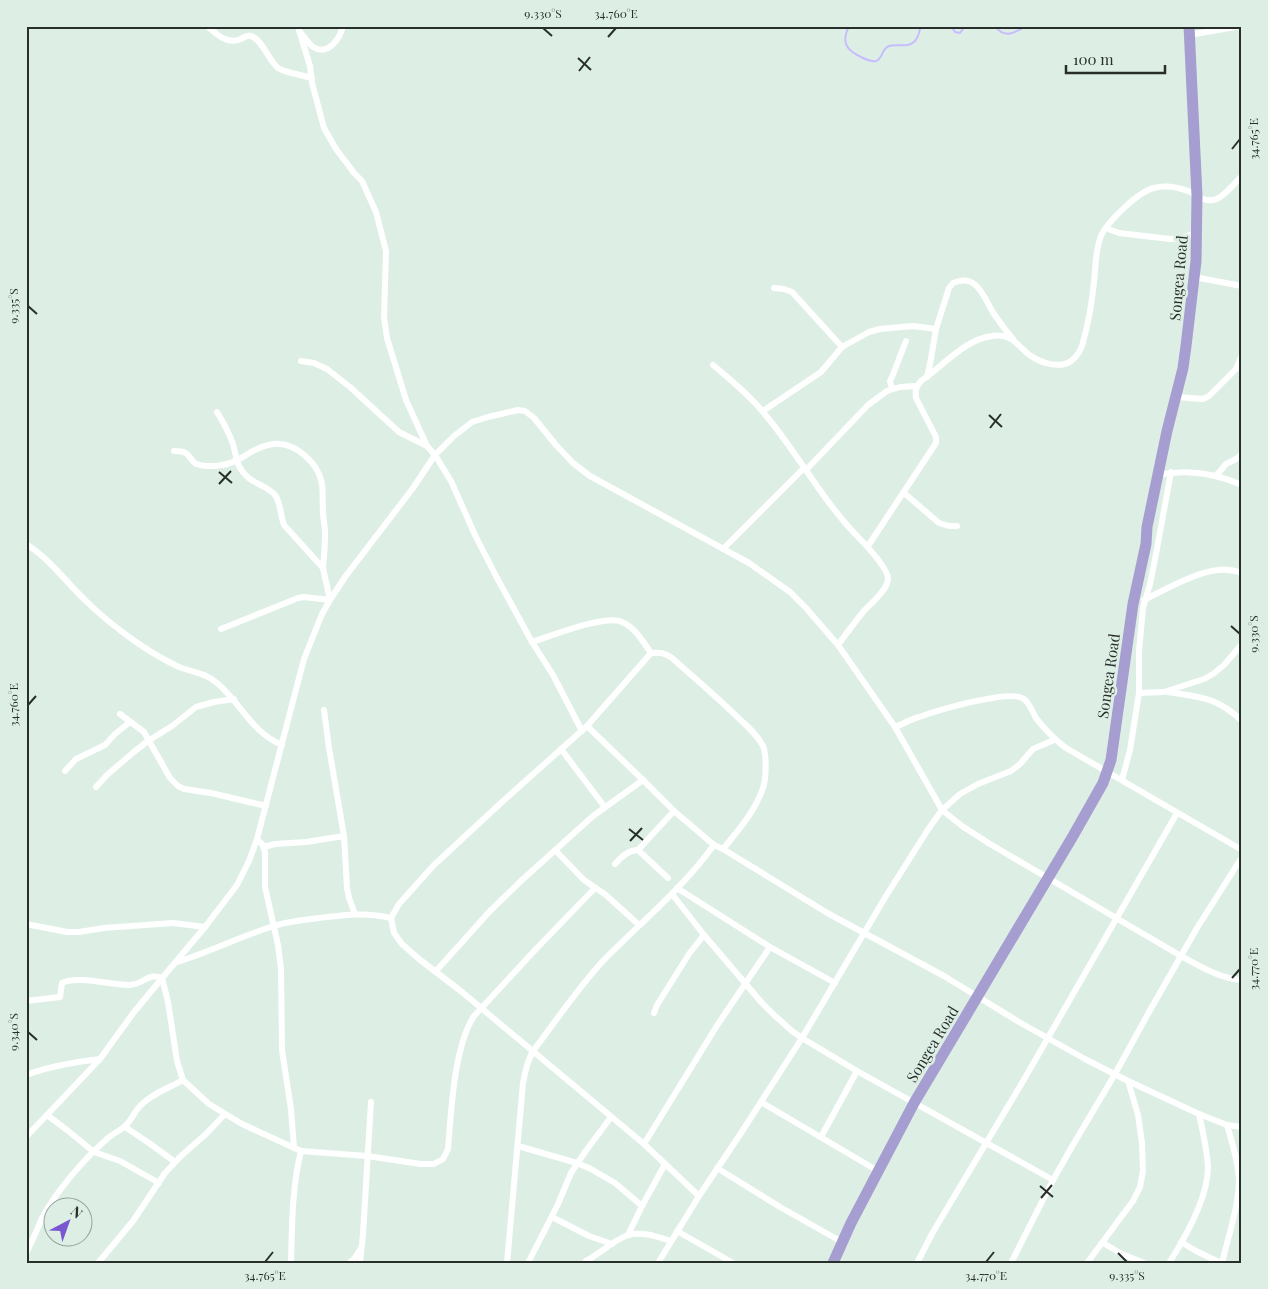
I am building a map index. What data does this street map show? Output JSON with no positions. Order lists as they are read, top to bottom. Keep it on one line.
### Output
{"streets":{"highway":["Songea Road"]},"scale_bar":"100 m","north":"top right","coordinates":["9.330°S","34.760°E","34.765°E","9.335°S","34.770°E","9.340°S"]}
